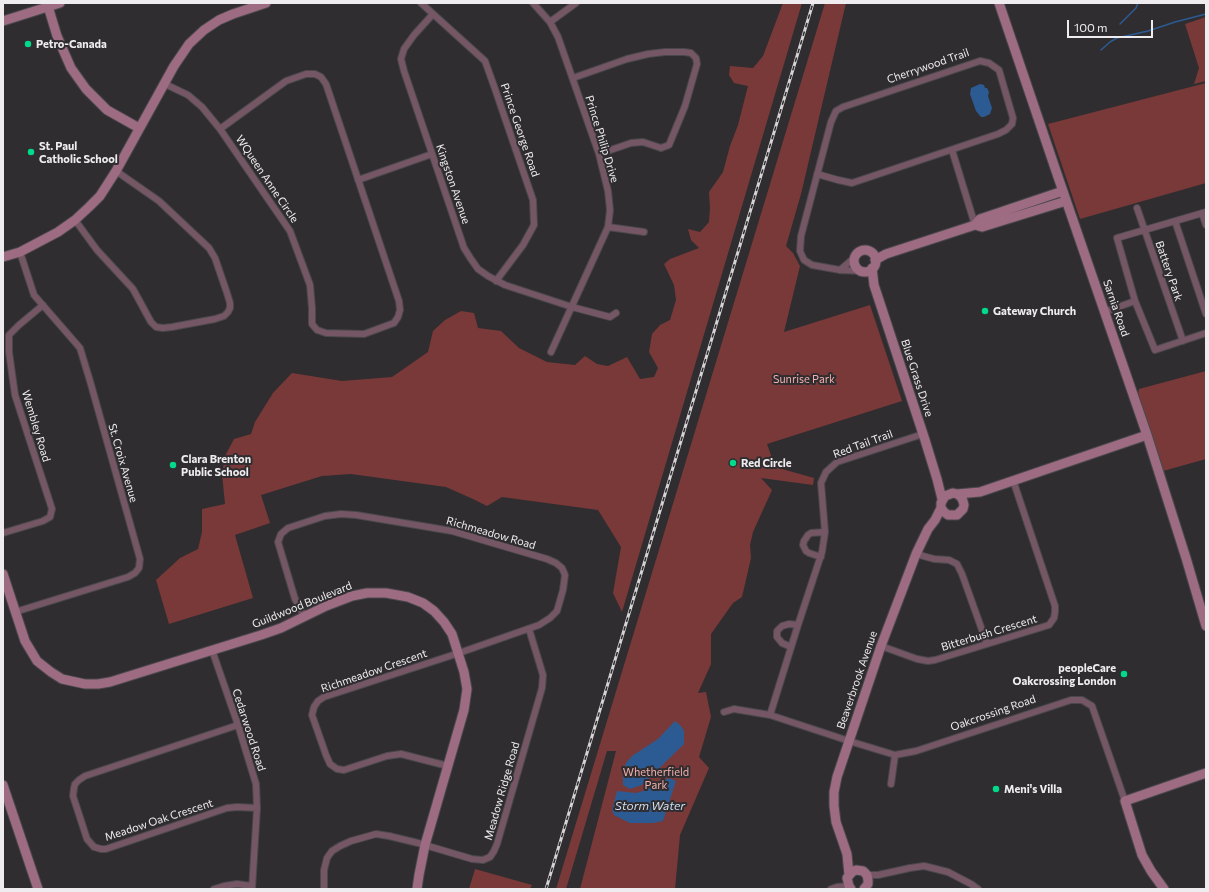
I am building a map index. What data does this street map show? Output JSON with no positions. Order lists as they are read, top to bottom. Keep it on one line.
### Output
{"streets":{"street":["Cherrywood Trail","Prince George Road","Prince Philip Drive","WQueen Anne Circle","Kingston Avenue","Battery Park","Sarnia Road","Blue Grass Drive","Wembley Road","Red Tail Trail","St. Croix Avenue","Richmeadow Road","Guildwood Boulevard","Bitterbush Crescent","Richmeadow Crescent","Beaverbrook Avenue","Oakcrossing Road","Cedarwood Road","Meadow Ridge Road","Meadow Oak Crescent"]},"crossings":[["Cherrywood Trail","Blue Grass Drive"],["Prince George Road","Kingston Avenue"],["Prince Philip Drive","Kingston Avenue"],["Blue Grass Drive","Red Tail Trail"],["Blue Grass Drive","Beaverbrook Avenue"],["Wembley Road","St. Croix Avenue"],["Red Tail Trail","Oakcrossing Road"],["St. Croix Avenue","Guildwood Boulevard"],["Richmeadow Road","Guildwood Boulevard"],["Richmeadow Road","Richmeadow Crescent"],["Richmeadow Road","Meadow Ridge Road"],["Guildwood Boulevard","Richmeadow Crescent"],["Guildwood Boulevard","Cedarwood Road"],["Guildwood Boulevard","Meadow Ridge Road"],["Bitterbush Crescent","Beaverbrook Avenue"],["Beaverbrook Avenue","Oakcrossing Road"],["Cedarwood Road","Meadow Oak Crescent"]],"water":["Storm Water"],"parks":["Sunrise Park","Whetherfield Park"],"places":["Petro-Canada","St. Paul Catholic School","Gateway Church","Red Circle","Clara Brenton Public School","peopleCare Oakcrossing London","Meni's Villa"],"scale_bar":"100 m"}
